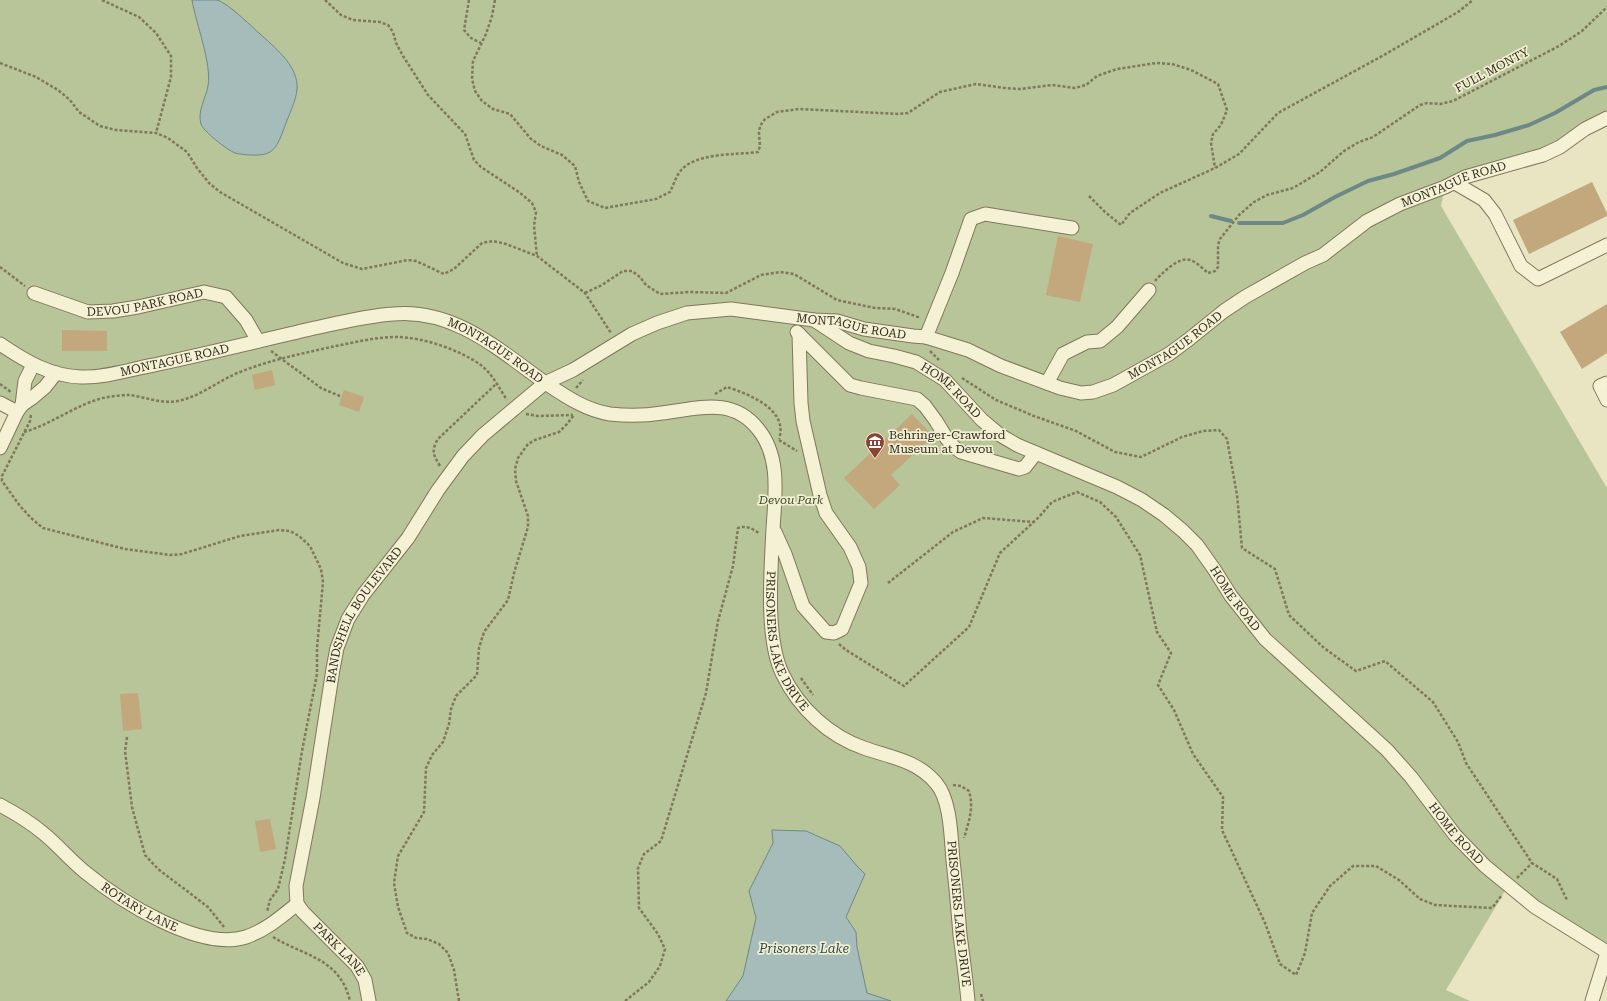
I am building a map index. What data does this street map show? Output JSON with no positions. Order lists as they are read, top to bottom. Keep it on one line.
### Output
{"streets":{"street":["MONTAGUE ROAD","DEVOU PARK ROAD","HOME ROAD","BANDSHELL BOULEVARD","PRISONERS LAKE DRIVE","ROTARY LANE","PARK LANE"],"path":["FULL MONTY"]},"crossings":[["MONTAGUE ROAD","DEVOU PARK ROAD"],["MONTAGUE ROAD","HOME ROAD"],["MONTAGUE ROAD","BANDSHELL BOULEVARD"],["MONTAGUE ROAD","PRISONERS LAKE DRIVE"],["BANDSHELL BOULEVARD","PRISONERS LAKE DRIVE"],["BANDSHELL BOULEVARD","ROTARY LANE"],["BANDSHELL BOULEVARD","PARK LANE"],["ROTARY LANE","PARK LANE"]],"water":["Prisoners Lake"],"parks":["Devou Park"],"places":{"museum":["Behringer-Crawford Museum at Devou"]}}
